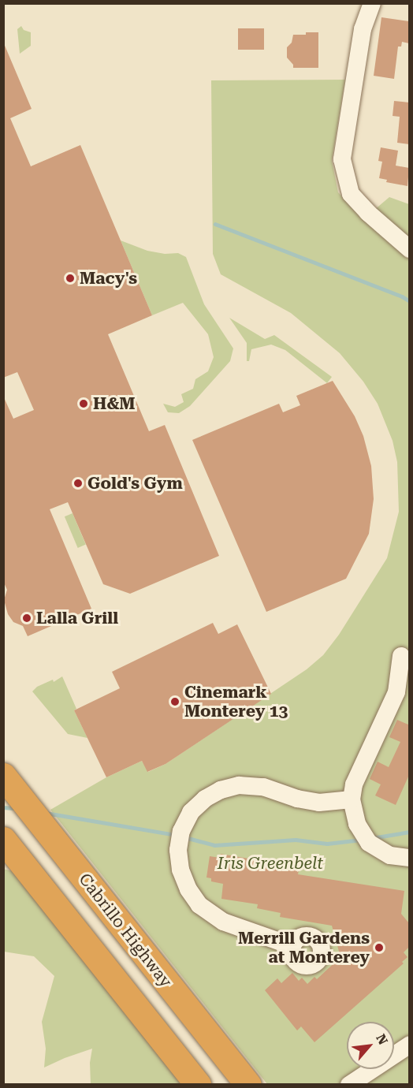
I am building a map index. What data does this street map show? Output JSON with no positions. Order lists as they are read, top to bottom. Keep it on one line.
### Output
{"streets":{"highway":["Cabrillo Highway"]},"parks":["Iris Greenbelt"],"places":["Macy's","H&M","Gold's Gym","Lalla Grill","Cinemark Monterey 13","Merrill Gardens at Monterey"],"north":"top right"}
